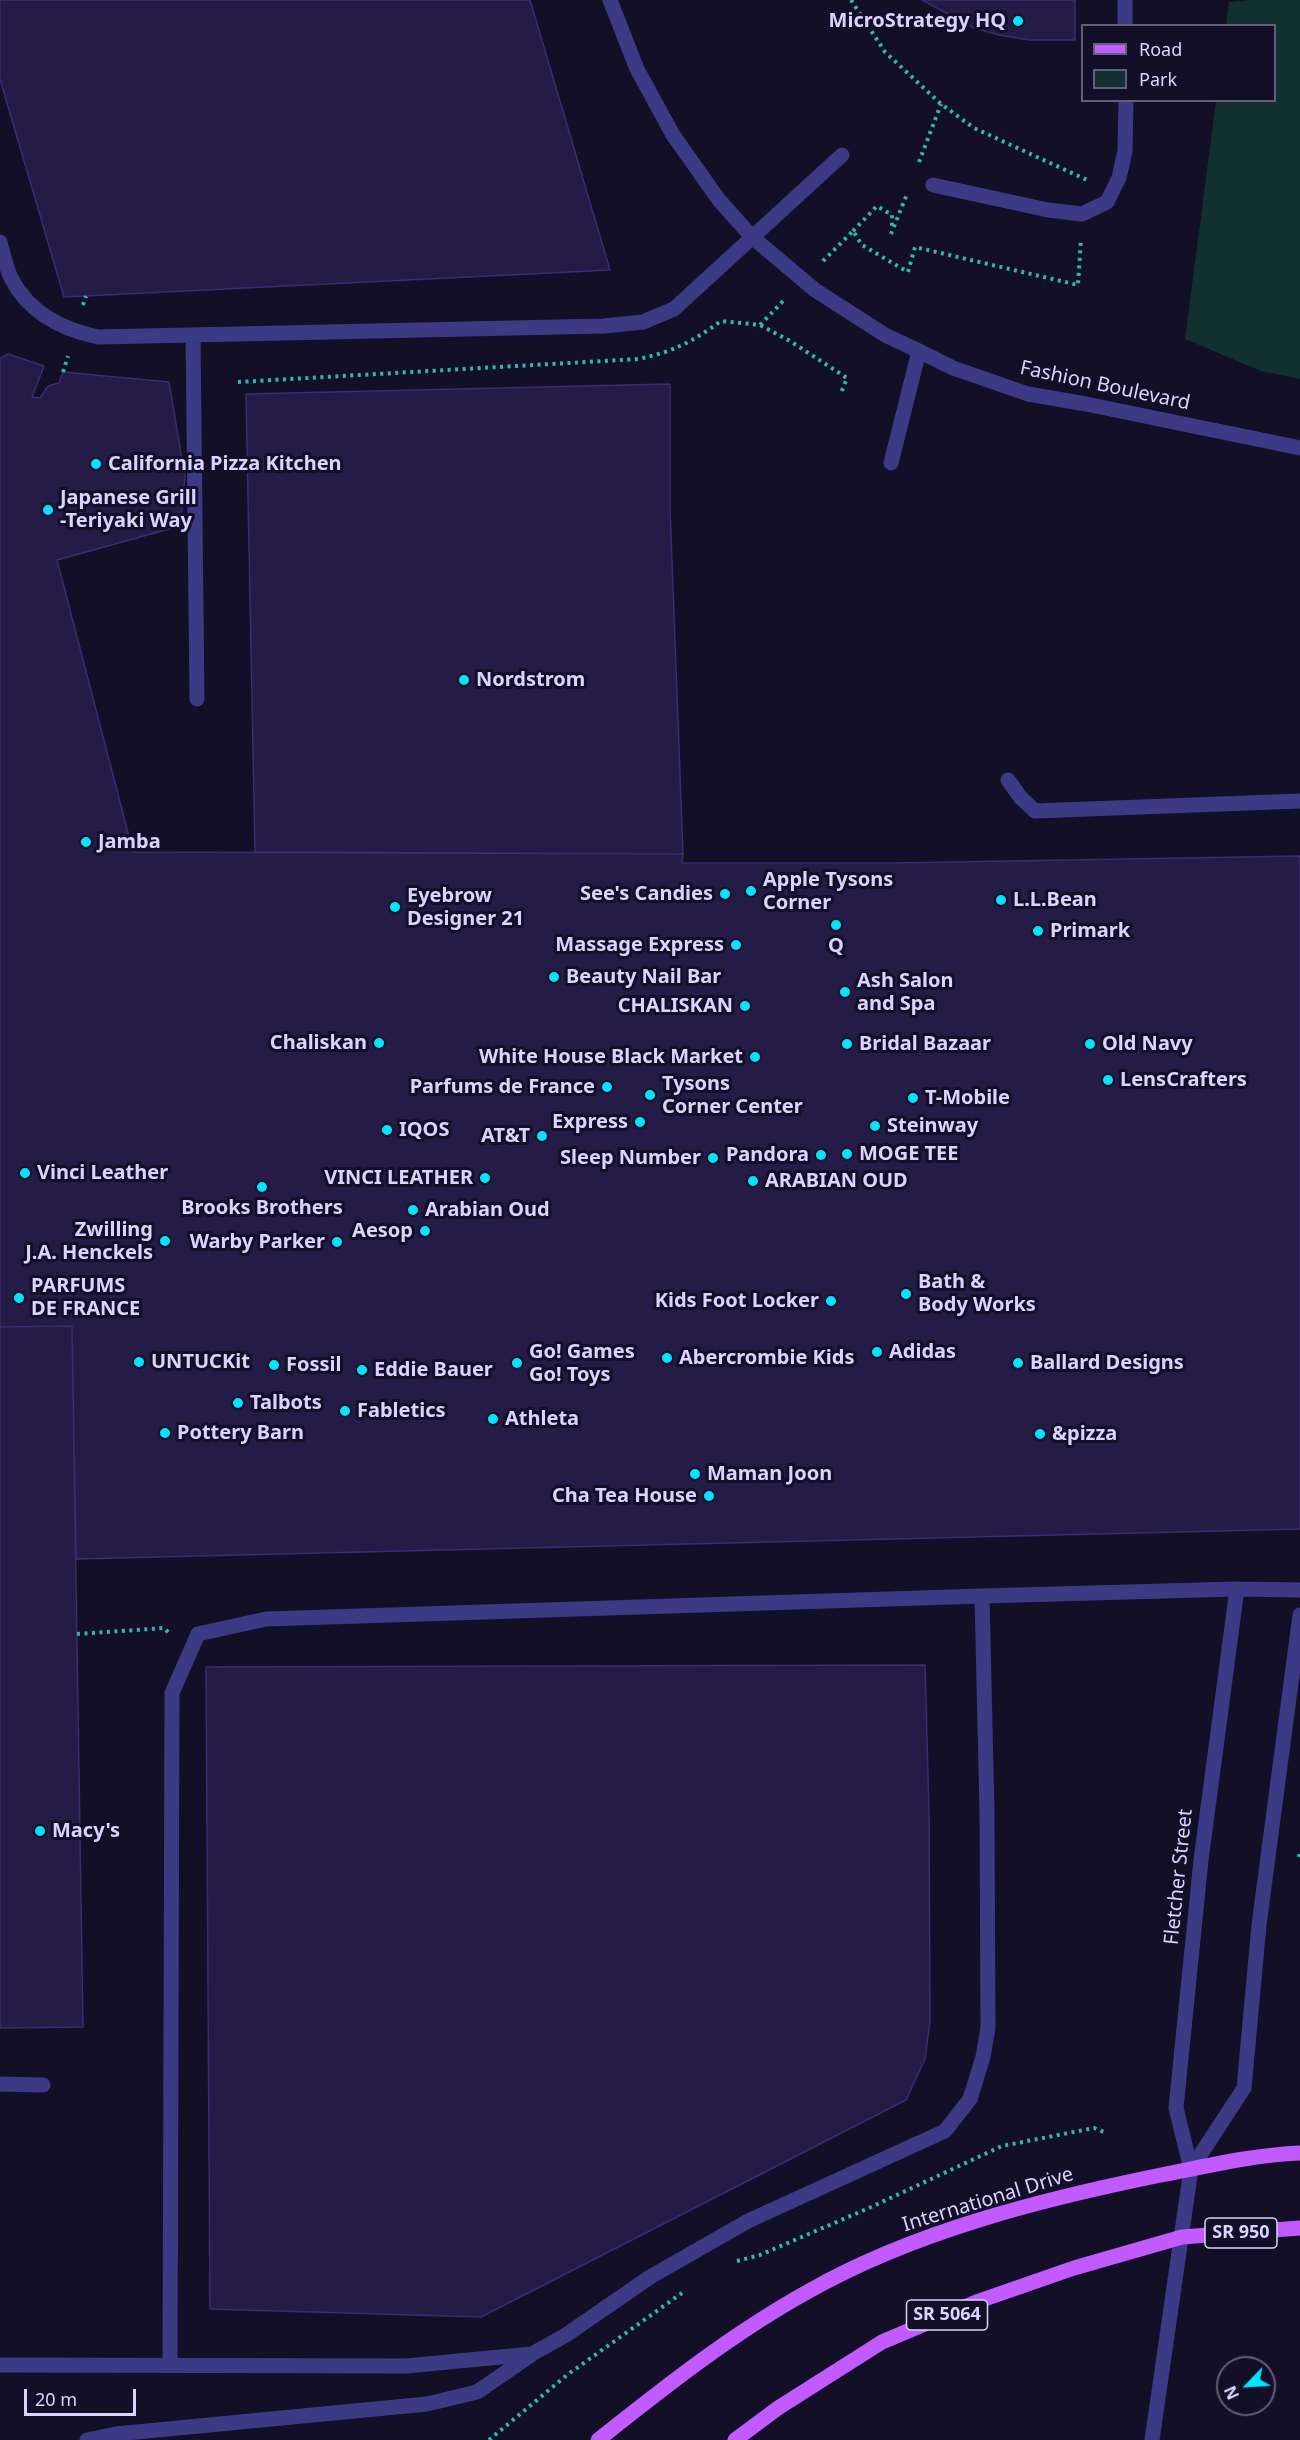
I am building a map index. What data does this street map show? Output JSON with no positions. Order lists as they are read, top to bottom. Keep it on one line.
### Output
{"streets":{"main road":["International Drive","SR 950","SR 5064"],"street":["Fashion Boulevard","Fletcher Street"]},"crossings":[["Fletcher Street","International Drive"],["Fletcher Street","SR 950"],["Fletcher Street","SR 5064"],["SR 950","SR 5064"]],"places":["MicroStrategy HQ","California Pizza Kitchen","Japanese Grill -Teriyaki Way","Nordstrom","Jamba","Apple Tysons Corner","See's Candies","L.L.Bean","Eyebrow Designer 21","Q","Primark","Massage Express","Beauty Nail Bar","Ash Salon and Spa","CHALISKAN","Chaliskan","Bridal Bazaar","Old Navy","White House Black Market","LensCrafters","Parfums de France","Tysons Corner Center","T-Mobile","Express","Steinway","IQOS","AT&T","MOGE TEE","Pandora","Sleep Number","Vinci Leather","VINCI LEATHER","ARABIAN OUD","Brooks Brothers","Arabian Oud","Aesop","Zwilling J.A. Henckels","Warby Parker","Bath & Body Works","PARFUMS DE FRANCE","Kids Foot Locker","Adidas","Abercrombie Kids","UNTUCKit","Go! Games Go! Toys","Ballard Designs","Fossil","Eddie Bauer","Talbots","Fabletics","Athleta","Pottery Barn","&pizza","Maman Joon","Cha Tea House","Macy's"],"legend":["Road","Park"],"scale_bar":"20 m","north":"bottom left"}
